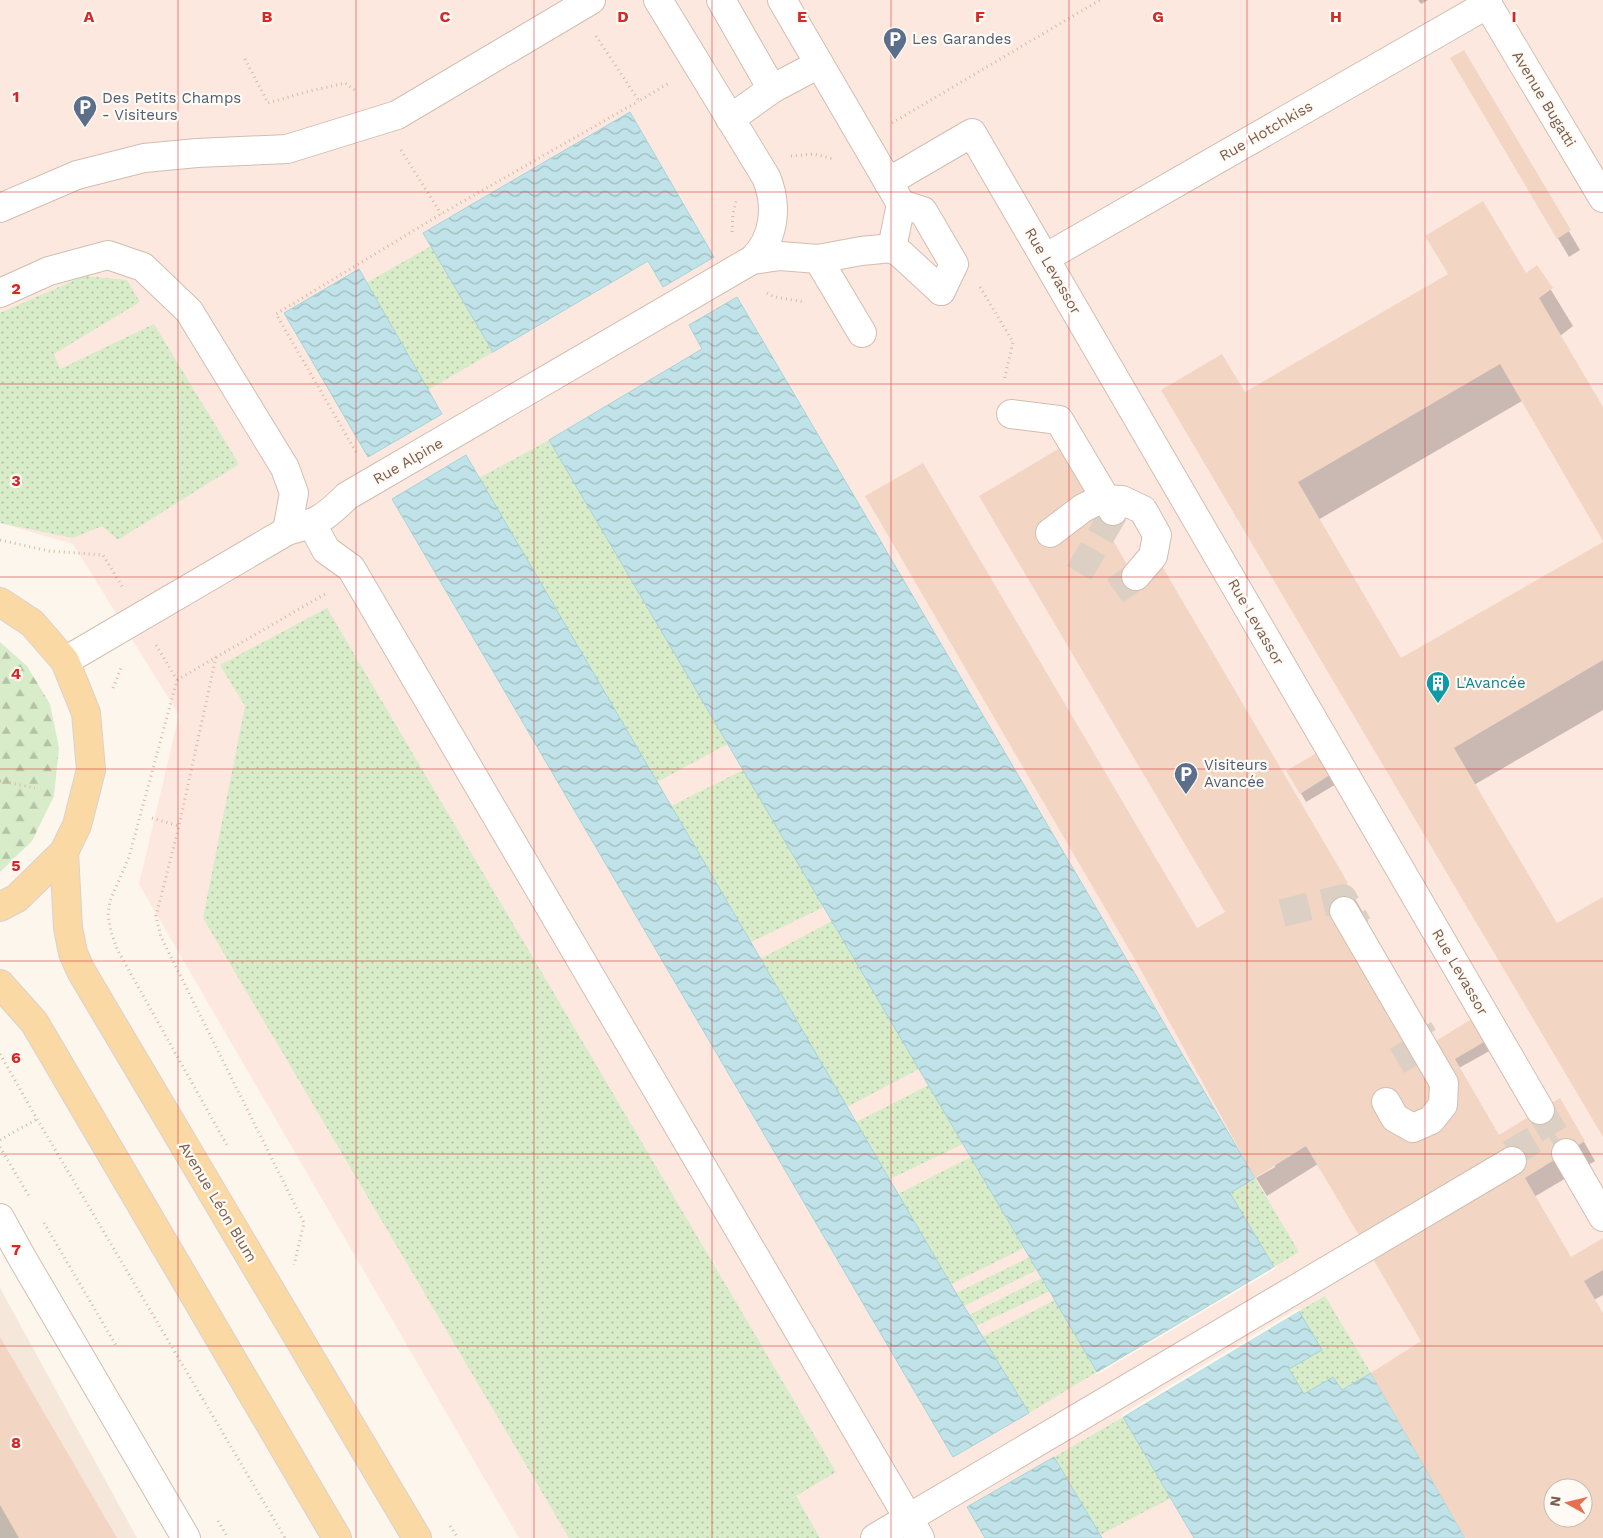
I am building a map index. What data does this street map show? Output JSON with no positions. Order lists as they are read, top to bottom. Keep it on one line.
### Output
{"streets":{"main road":["Avenue Léon Blum"],"lane":["Avenue Bugatti","Rue Hotchkiss","Rue Levassor","Rue Alpine"]},"crossings":[["Avenue Bugatti","Rue Hotchkiss"],["Rue Hotchkiss","Rue Levassor"]],"places":{"parking":["Les Garandes","Des Petits Champs - Visiteurs","Visiteurs Avancée"],"building":["L'Avancée"]},"north":"left","grid":{"columns":["A","B","C","D","E","F","G","H","I"],"rows":["1","2","3","4","5","6","7","8"]}}
